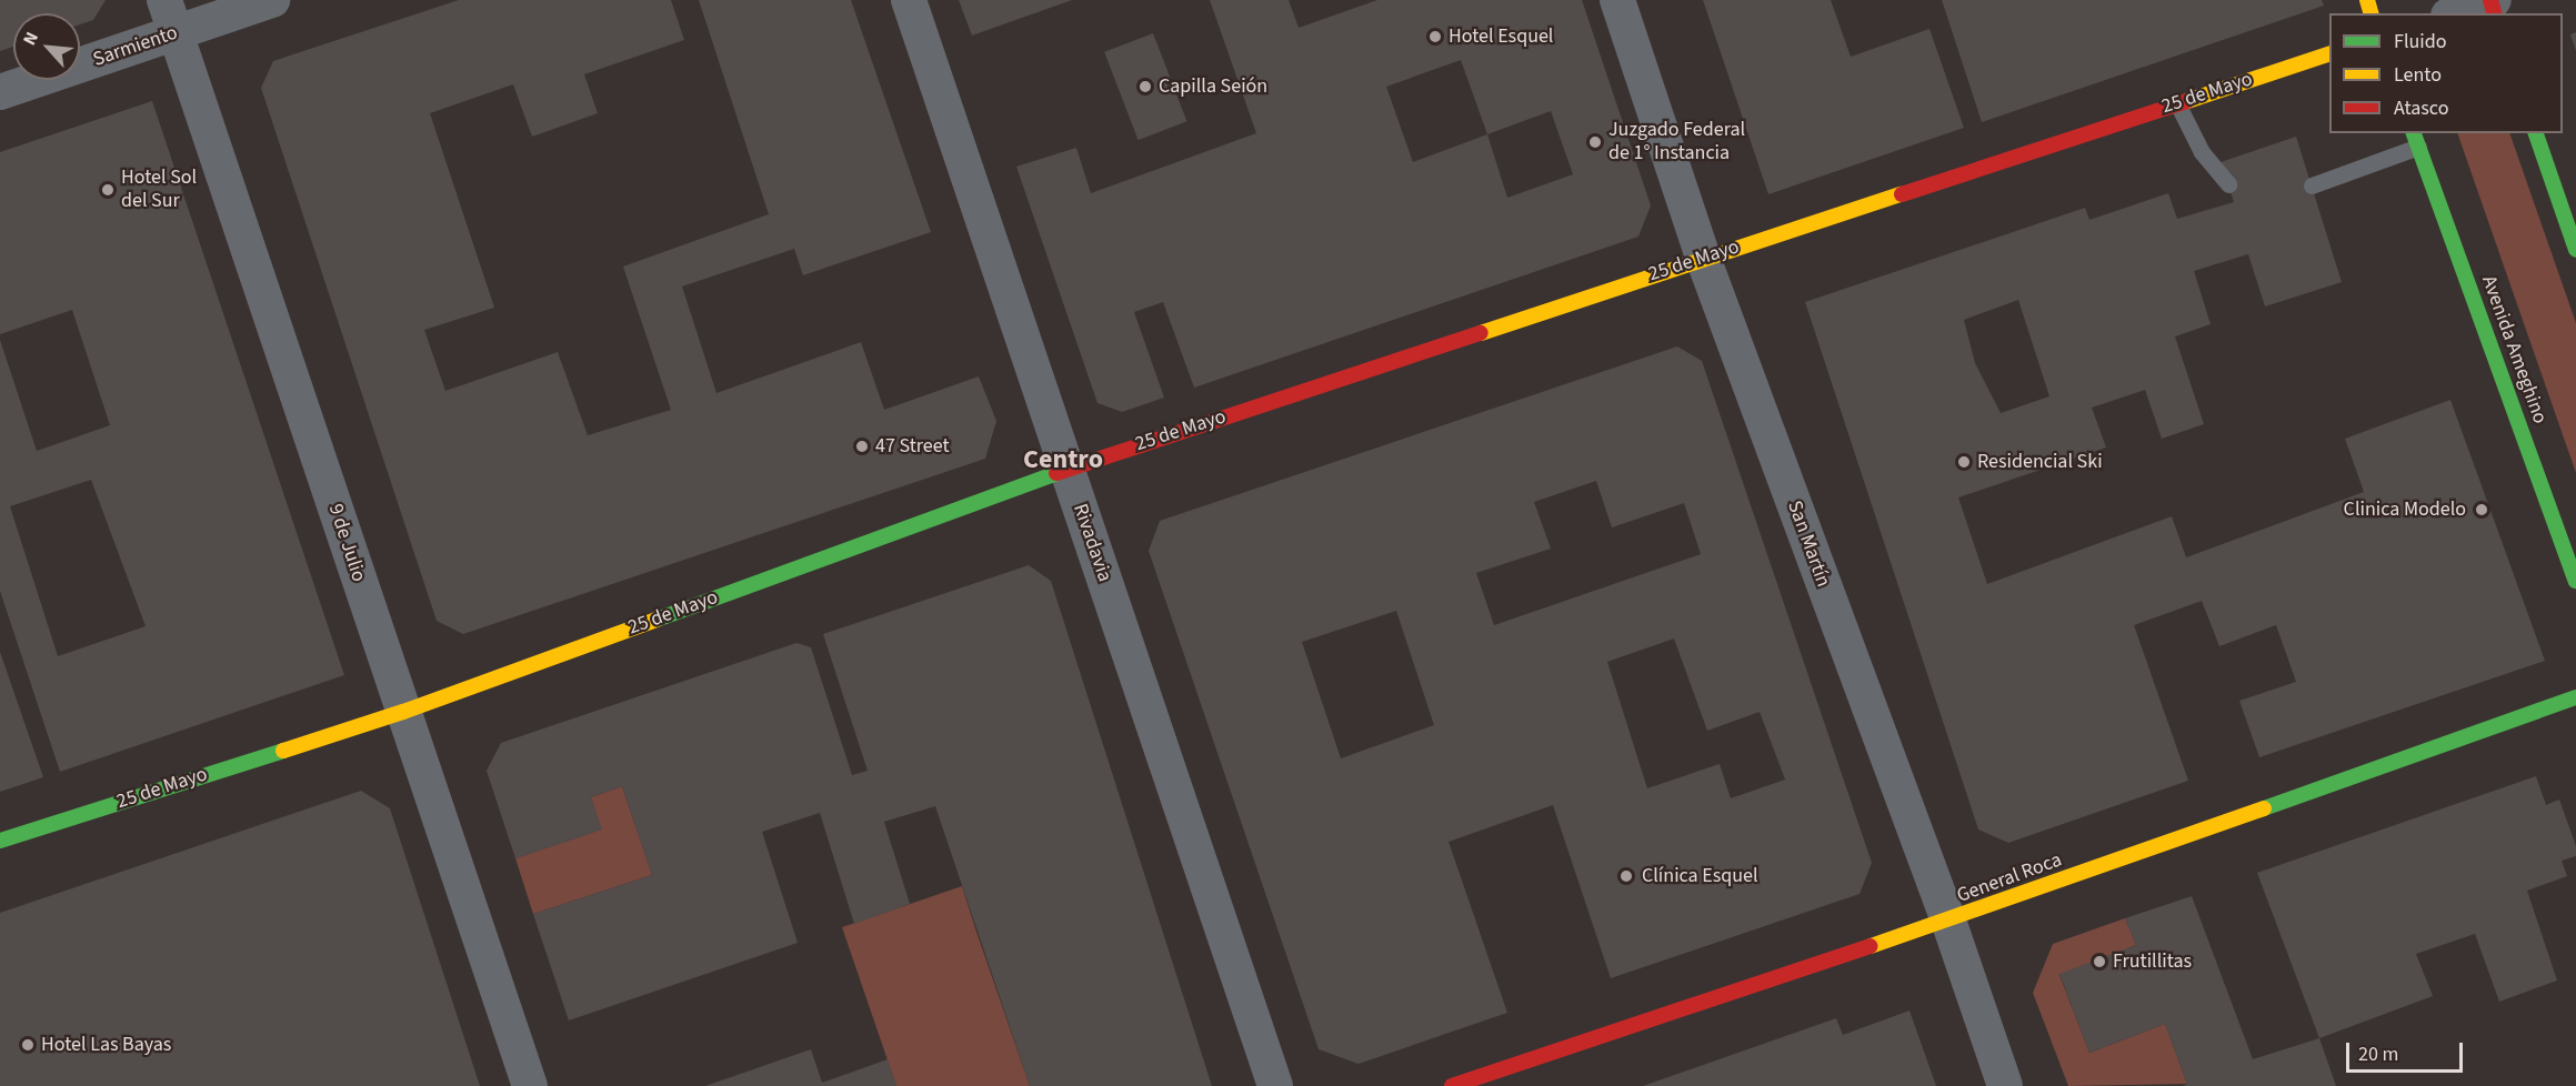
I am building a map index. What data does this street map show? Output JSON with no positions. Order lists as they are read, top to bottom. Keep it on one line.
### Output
{"streets":{"main road":["25 de Mayo","Avenida Ameghino","General Roca"],"street":["Sarmiento","9 de Julio","Rivadavia","San Martín"]},"crossings":[["Sarmiento","9 de Julio"],["25 de Mayo","9 de Julio"],["25 de Mayo","Rivadavia"],["25 de Mayo","San Martín"],["San Martín","General Roca"]],"districts":["Centro"],"places":["Hotel Esquel","Capilla Seión","Juzgado Federal de 1° Instancia","Hotel Sol del Sur","47 Street","Residencial Ski","Clinica Modelo","Clínica Esquel","Frutillitas","Hotel Las Bayas"],"legend":["Fluido","Lento","Atasco"],"scale_bar":"20 m","north":"top left"}
